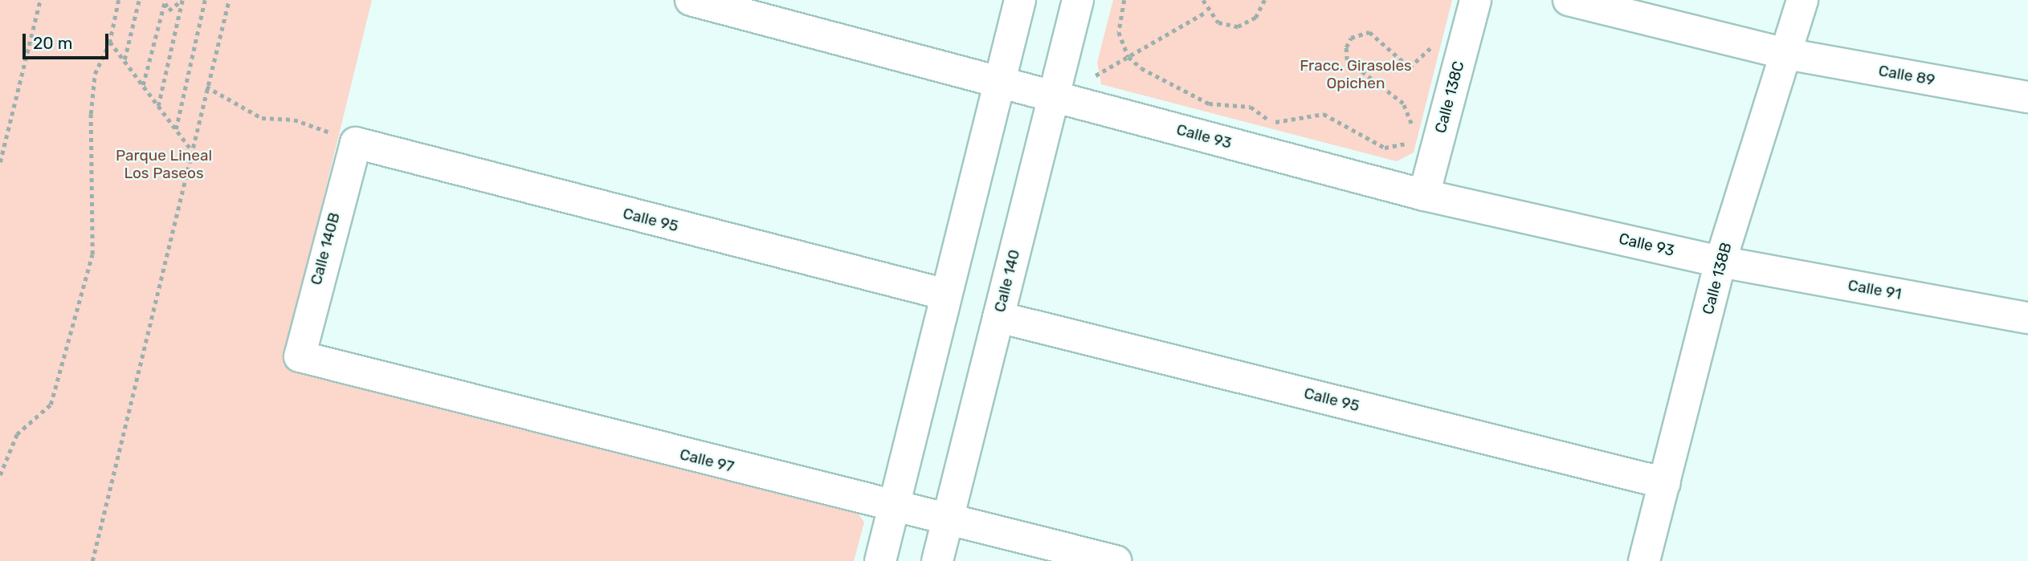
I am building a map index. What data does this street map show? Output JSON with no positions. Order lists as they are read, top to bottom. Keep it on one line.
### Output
{"streets":{"street":["Calle 89","Calle 138C","Calle 93","Calle 95","Calle 140B","Calle 138B","Calle 140","Calle 91","Calle 97"]},"crossings":[["Calle 89","Calle 138B"],["Calle 138C","Calle 93"],["Calle 93","Calle 138B"],["Calle 93","Calle 140"],["Calle 93","Calle 91"],["Calle 95","Calle 140B"],["Calle 95","Calle 138B"],["Calle 95","Calle 140"],["Calle 140B","Calle 97"],["Calle 138B","Calle 91"],["Calle 140","Calle 97"]],"parks":["Fracc. Girasoles Opichen","Parque Lineal Los Paseos"],"scale_bar":"20 m"}
